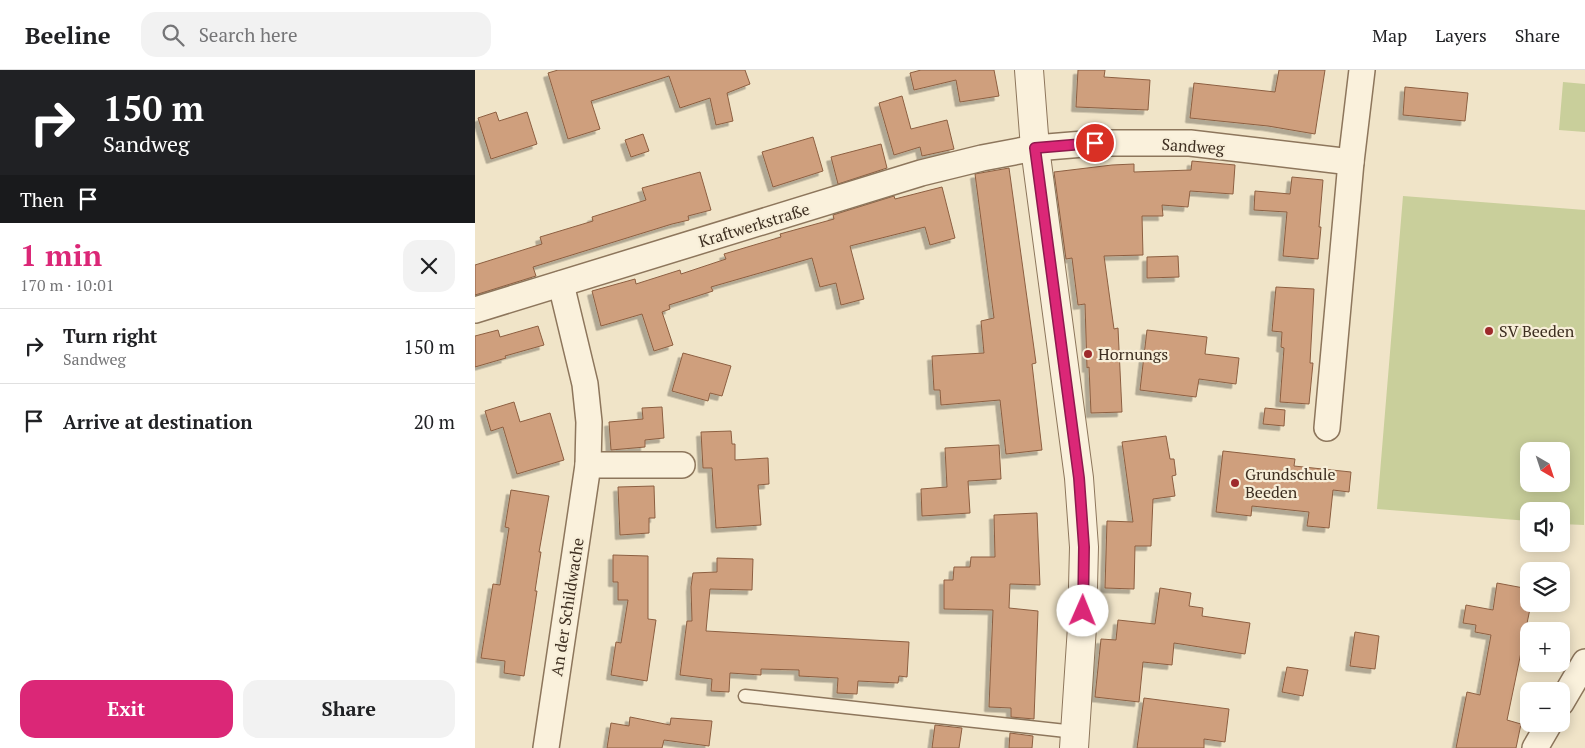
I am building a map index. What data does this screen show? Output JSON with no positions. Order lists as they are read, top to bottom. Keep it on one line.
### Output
{"streets":{"street":["Sandweg","Kraftwerkstraße","An der Schildwache"]},"crossings":[["Sandweg","Kraftwerkstraße"],["Kraftwerkstraße","An der Schildwache"]],"places":["SV Beeden","Hornungs","Grundschule Beeden"],"north":"bottom right","page":{"header":"Beeline","search":"Search here","nav":["Map","Layers","Share"],"turn":["150 m","Sandweg"],"then":"Then","heading":["1 min","170 m · 10:01"],"list":[{"name":"Turn right","note":"Sandweg","value":"150 m"},{"name":"Arrive at destination","value":"20 m"}],"map_buttons":["+","−"],"buttons":["Exit","Share"]}}
